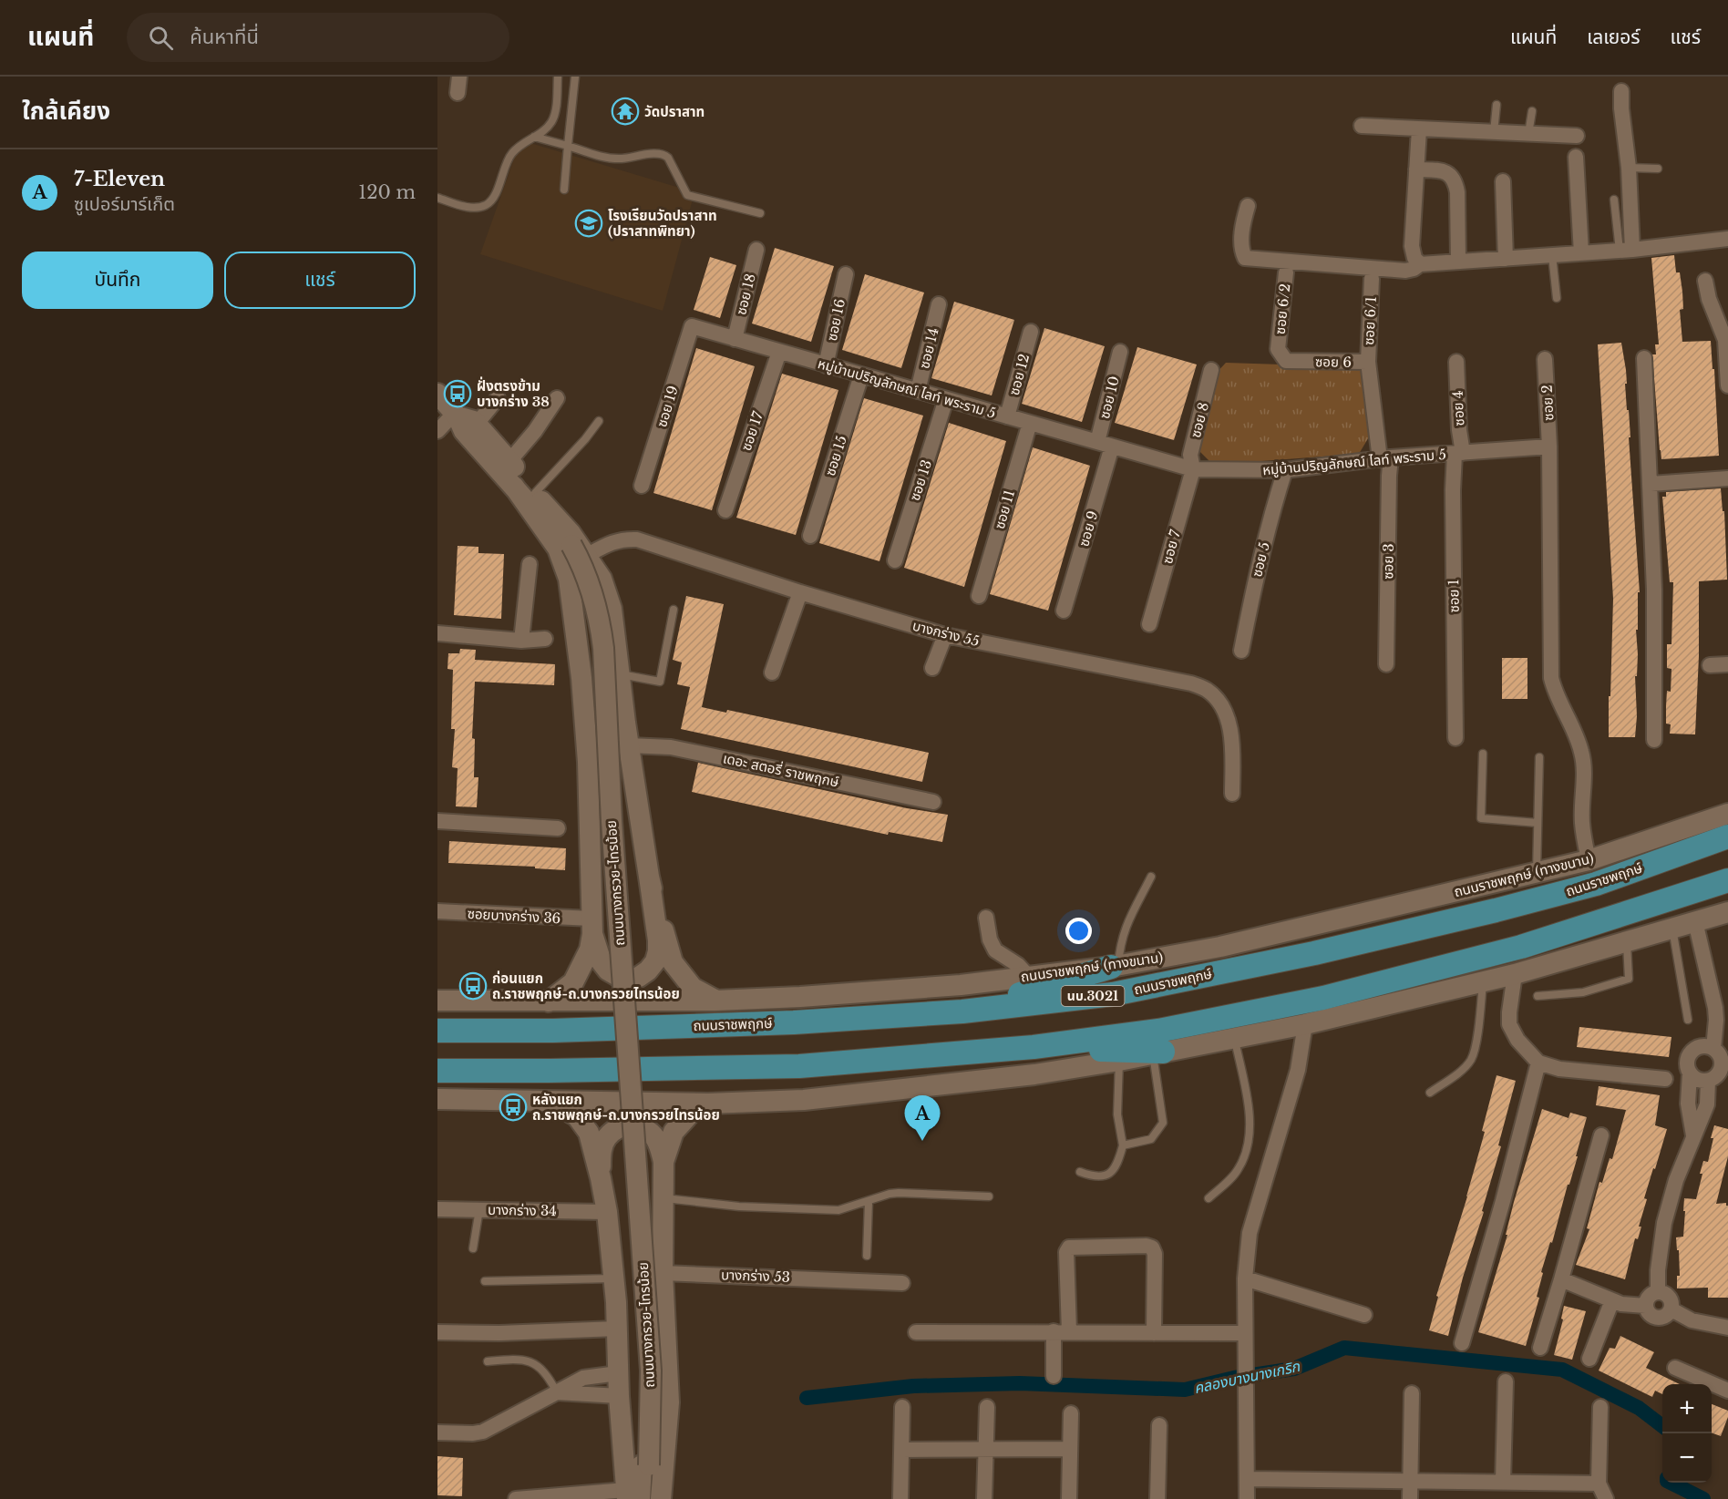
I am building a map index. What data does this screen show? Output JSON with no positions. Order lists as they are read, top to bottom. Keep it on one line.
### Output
{"streets":{"main road":["ถนนราชพฤกษ์ (ทางขนาน)","ถนนราชพฤกษ์","ถนนบางกรวย-ไทรน้อย","นบ.3021"],"street":["ซอย 18","ซอย 6/2","ซอย 16","ซอย 6/1","ซอย 14","ซอย 6","ซอย 12","หมู่บ้านปริญลักษณ์ ไลท์ พระราม 5","ซอย 10","ซอย 2","ซอย 19","ซอย 4","ซอย 8","ซอย 17","ซอย 15","ซอย 13","ซอย 11","ซอย 9","ซอย 7","ซอย 5","ซอย 3","ซอย 1","บางกร่าง 55","เดอะ สตอรี่ ราชพฤกษ์","ซอยบางกร่าง 36","บางกร่าง 34","บางกร่าง 53"]},"crossings":[["ซอย 18","หมู่บ้านปริญลักษณ์ ไลท์ พระราม 5"],["ซอย 6/2","ซอย 6"],["ซอย 16","หมู่บ้านปริญลักษณ์ ไลท์ พระราม 5"],["ซอย 6/1","ซอย 6"],["ซอย 14","หมู่บ้านปริญลักษณ์ ไลท์ พระราม 5"],["ซอย 6","หมู่บ้านปริญลักษณ์ ไลท์ พระราม 5"],["ซอย 6","ซอย 3"],["ซอย 12","หมู่บ้านปริญลักษณ์ ไลท์ พระราม 5"],["หมู่บ้านปริญลักษณ์ ไลท์ พระราม 5","ซอย 10"],["หมู่บ้านปริญลักษณ์ ไลท์ พระราม 5","ซอย 2"],["หมู่บ้านปริญลักษณ์ ไลท์ พระราม 5","ซอย 19"],["หมู่บ้านปริญลักษณ์ ไลท์ พระราม 5","ซอย 4"],["หมู่บ้านปริญลักษณ์ ไลท์ พระราม 5","ซอย 8"],["หมู่บ้านปริญลักษณ์ ไลท์ พระราม 5","ซอย 17"],["หมู่บ้านปริญลักษณ์ ไลท์ พระราม 5","ซอย 15"],["หมู่บ้านปริญลักษณ์ ไลท์ พระราม 5","ซอย 13"],["หมู่บ้านปริญลักษณ์ ไลท์ พระราม 5","ซอย 11"],["หมู่บ้านปริญลักษณ์ ไลท์ พระราม 5","ซอย 9"],["หมู่บ้านปริญลักษณ์ ไลท์ พระราม 5","ซอย 7"],["หมู่บ้านปริญลักษณ์ ไลท์ พระราม 5","ซอย 5"],["หมู่บ้านปริญลักษณ์ ไลท์ พระราม 5","ซอย 3"],["หมู่บ้านปริญลักษณ์ ไลท์ พระราม 5","ซอย 1"],["ซอย 10","ซอย 9"],["ซอย 4","ซอย 1"],["ซอย 8","ซอย 7"],["บางกร่าง 55","ถนนบางกรวย-ไทรน้อย"]],"water":["คลองบางนางเกริก"],"places":{"temple":["วัดปราสาท"],"school or university":["โรงเรียนวัดปราสาท (ปราสาทพิทยา)"],"bus stop":["ฝั่งตรงข้าม บางกร่าง 38","ก่อนแยก ถ.ราชพฤกษ์-ถ.บางกรวยไทรน้อย","หลังแยก ถ.ราชพฤกษ์-ถ.บางกรวยไทรน้อย"]},"page":{"header":"แผนที่","search":"ค้นหาที่นี่","nav":["แผนที่","เลเยอร์","แชร์"],"heading":"ใกล้เคียง","list":[{"mark":"A","name":"7-Eleven","note":"ซูเปอร์มาร์เก็ต","value":"120 m"}],"buttons":["บันทึก","แชร์"],"pins":"A","map_buttons":["+","−"]}}
